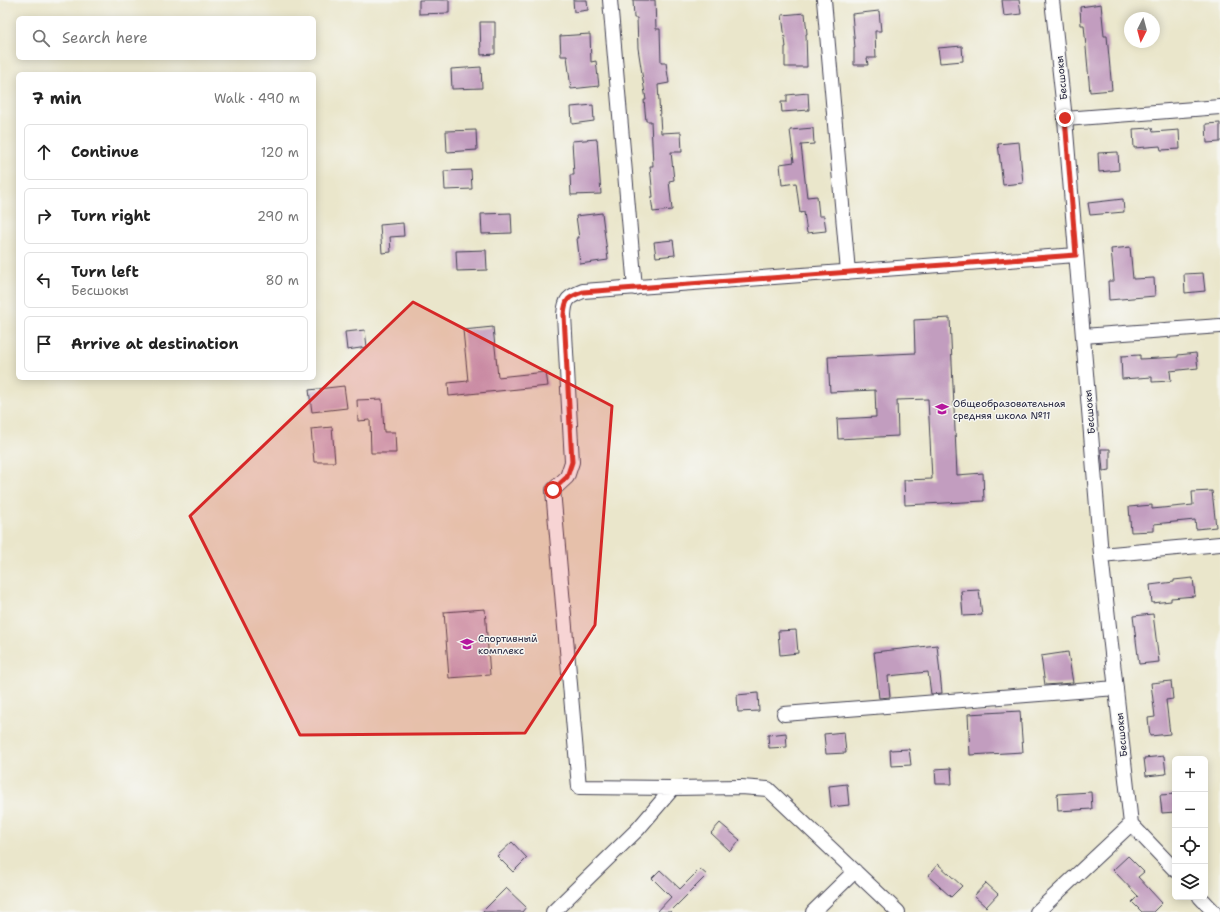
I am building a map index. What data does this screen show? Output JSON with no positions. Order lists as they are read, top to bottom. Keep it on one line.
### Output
{"streets":{"street":["Бесшокы"]},"places":{"school or university":["Общеобразовательная средняя школа №11","Спортивный комплекс"]},"north":"bottom","page":{"search":"Search here","heading":["7 min","Walk · 490 m"],"list":[["Continue","120 m"],["Turn right","290 m"],["Turn left","Бесшокы","80 m"],"Arrive at destination"],"map_buttons":["+","−"]}}
